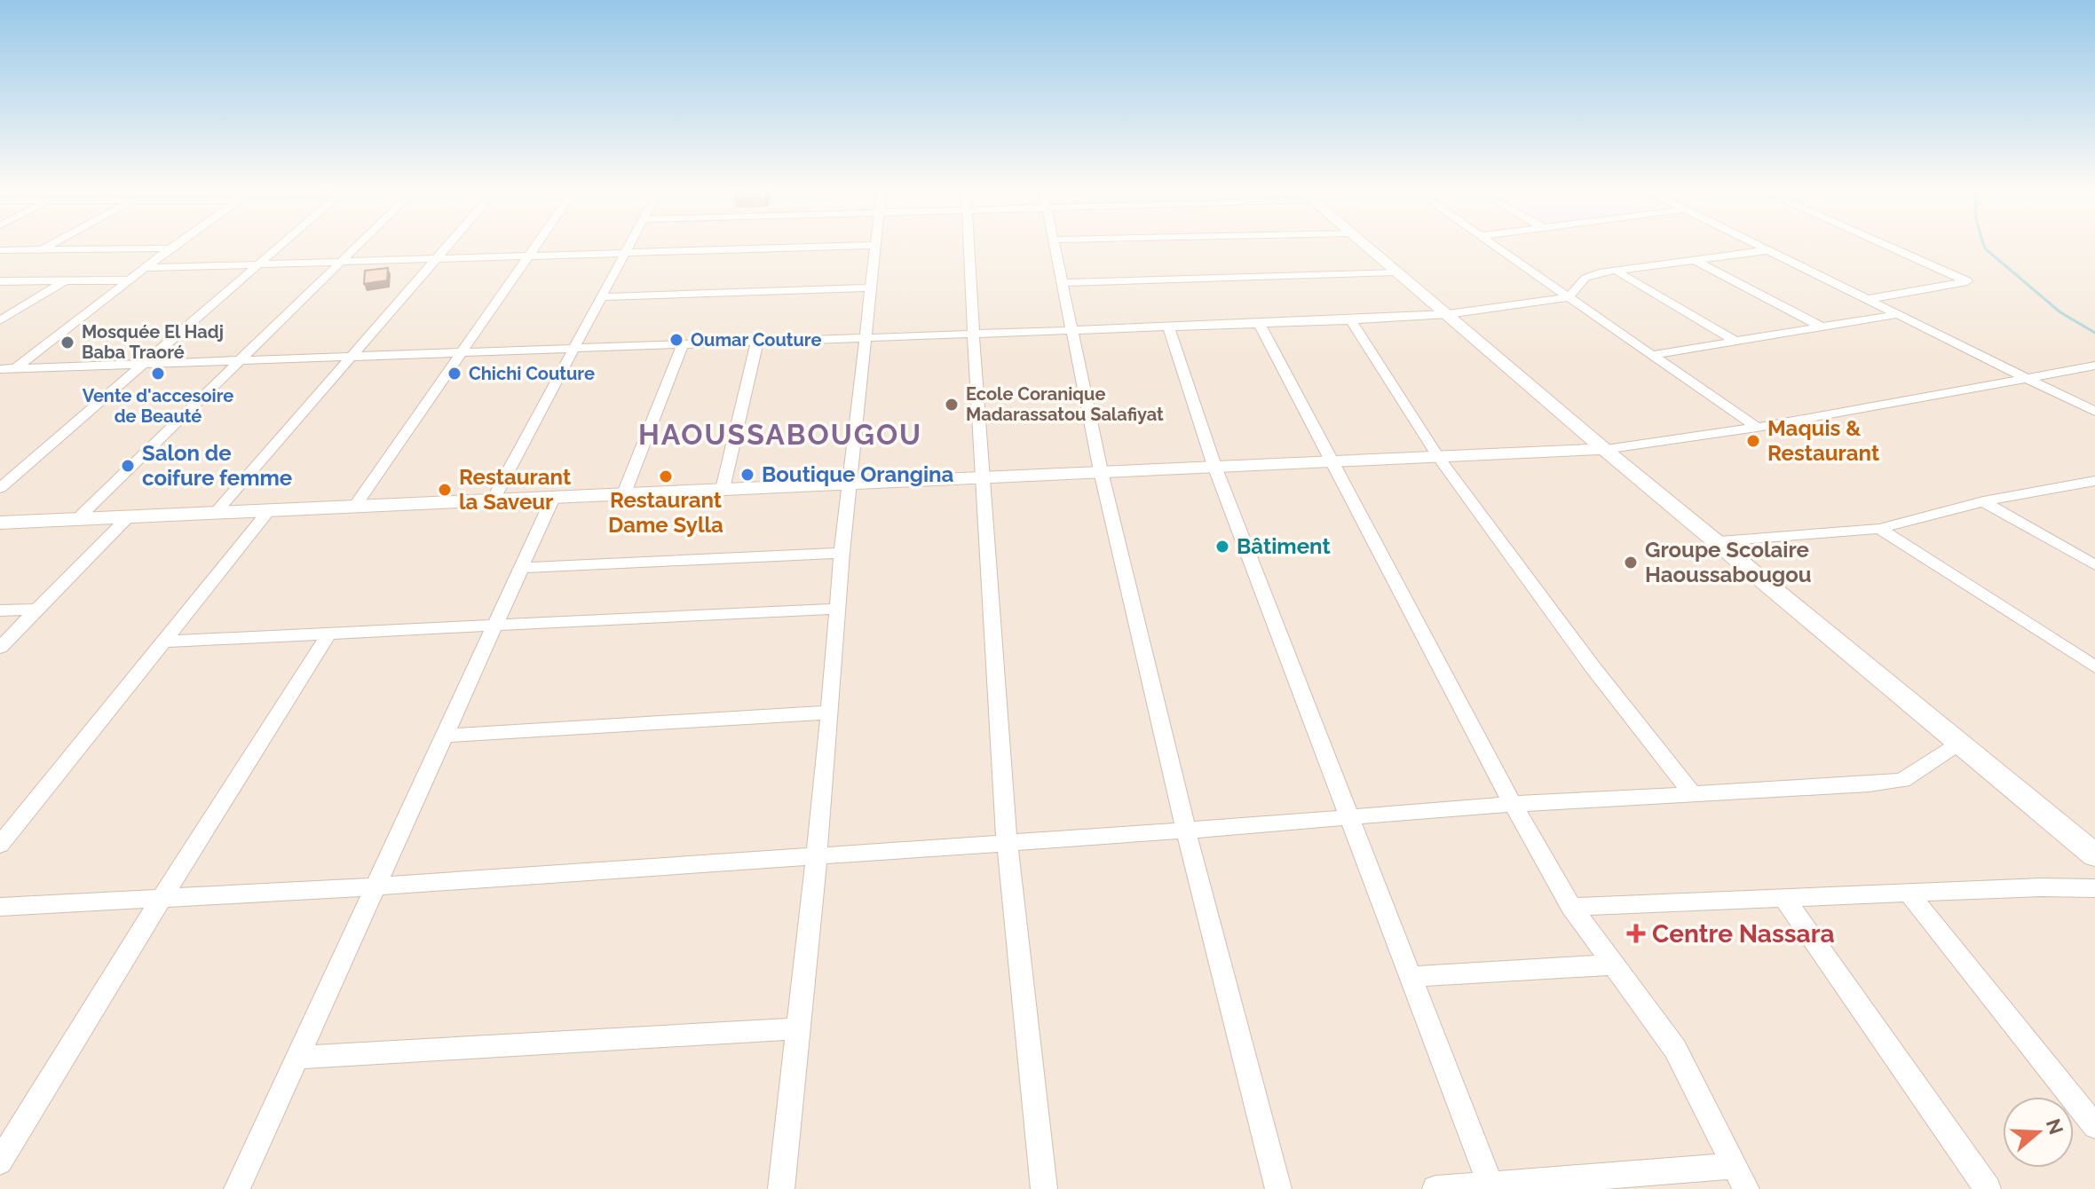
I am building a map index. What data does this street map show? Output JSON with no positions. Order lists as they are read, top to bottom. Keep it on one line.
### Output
{"districts":["HAOUSSABOUGOU"],"places":{"other":["Oumar Couture","Mosquée El Hadj Baba Traoré","Vente d'accesoire de Beauté","Chichi Couture","Ecole Coranique Madarassatou Salafiyat","Maquis & Restaurant","Salon de coifure femme","Boutique Orangina","Restaurant Dame Sylla","Restaurant la Saveur","Bâtiment","Groupe Scolaire Haoussabougou"],"health":["Centre Nassara"]},"north":"right"}
